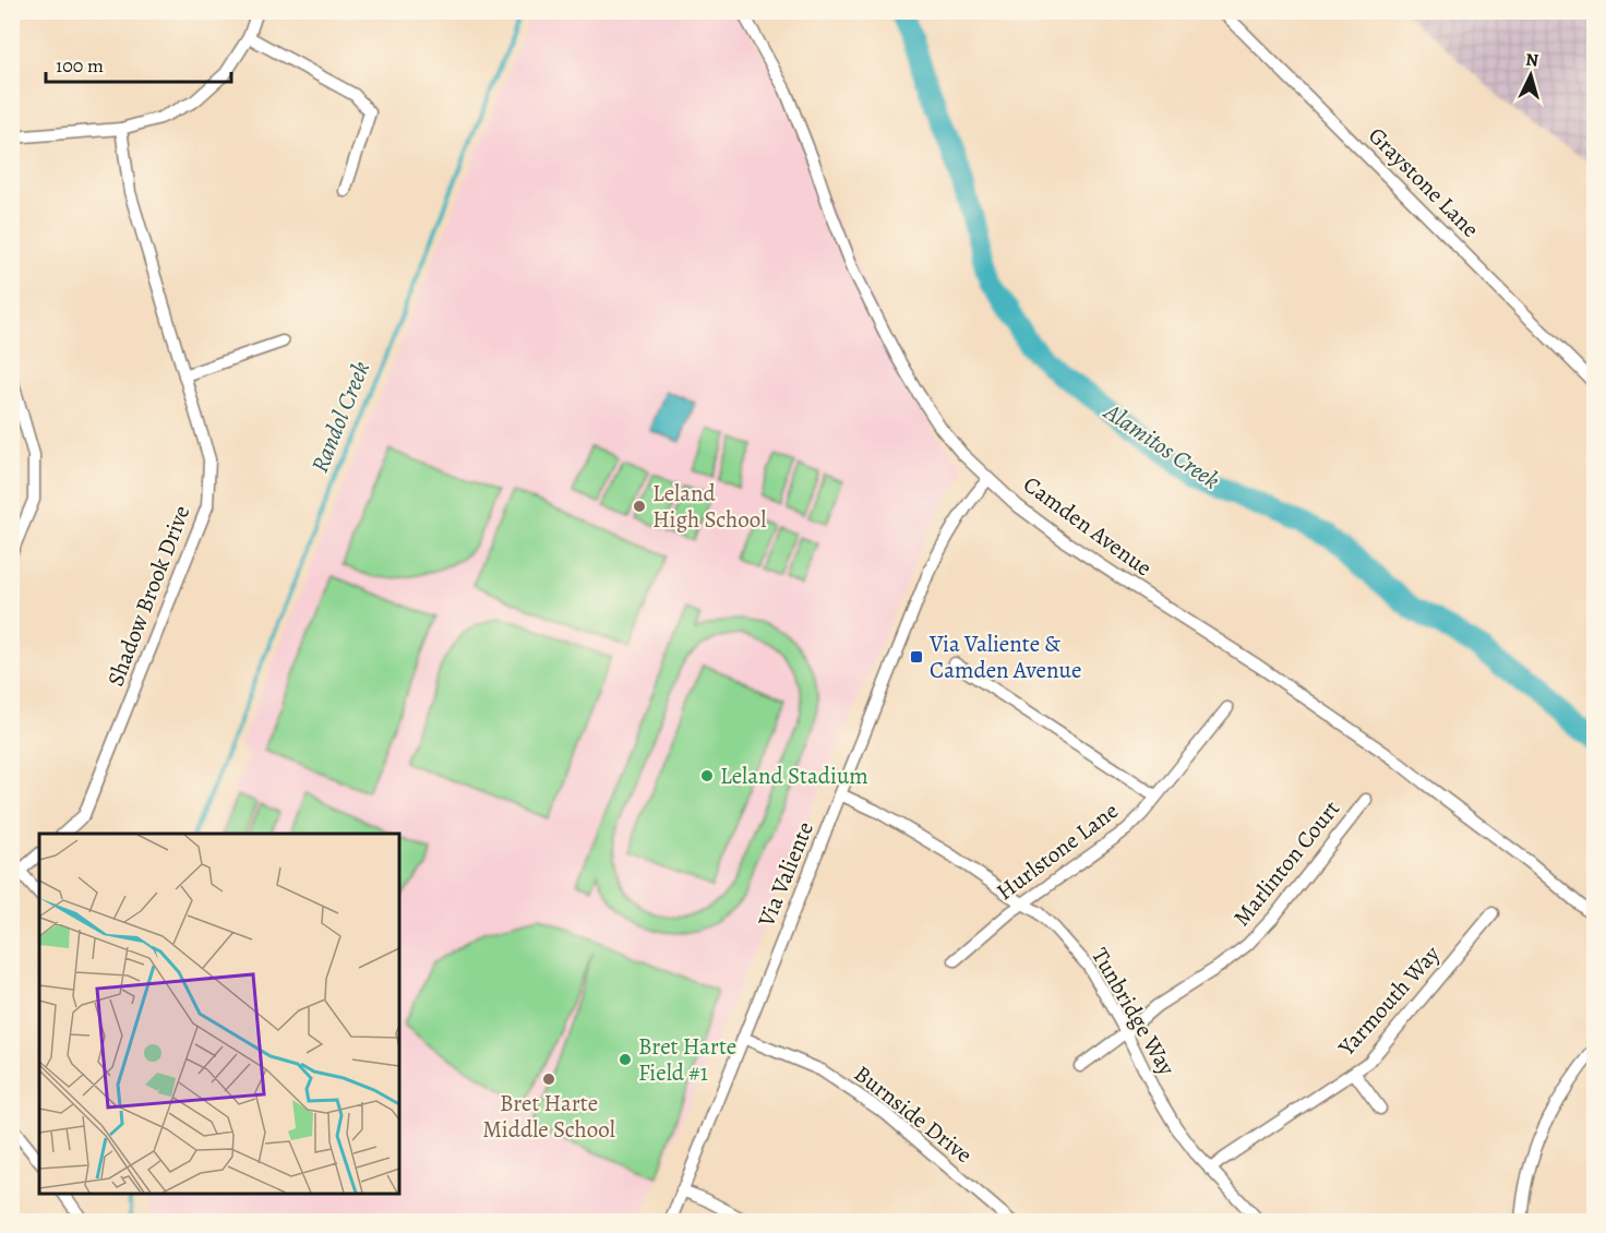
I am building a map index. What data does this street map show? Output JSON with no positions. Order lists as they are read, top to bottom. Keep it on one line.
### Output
{"streets":{"street":["Graystone Lane","Camden Avenue","Shadow Brook Drive","Hurlstone Lane","Marlinton Court","Via Valiente","Yarmouth Way","Tunbridge Way","Burnside Drive"]},"crossings":[["Camden Avenue","Via Valiente"],["Hurlstone Lane","Tunbridge Way"],["Marlinton Court","Tunbridge Way"],["Via Valiente","Tunbridge Way"],["Via Valiente","Burnside Drive"],["Yarmouth Way","Tunbridge Way"]],"water":["Randol Creek","Alamitos Creek"],"places":{"other":["Leland High School","Leland Stadium","Bret Harte Field #1","Bret Harte Middle School"],"transit":["Via Valiente & Camden Avenue"]},"scale_bar":"100 m","north":"top"}
